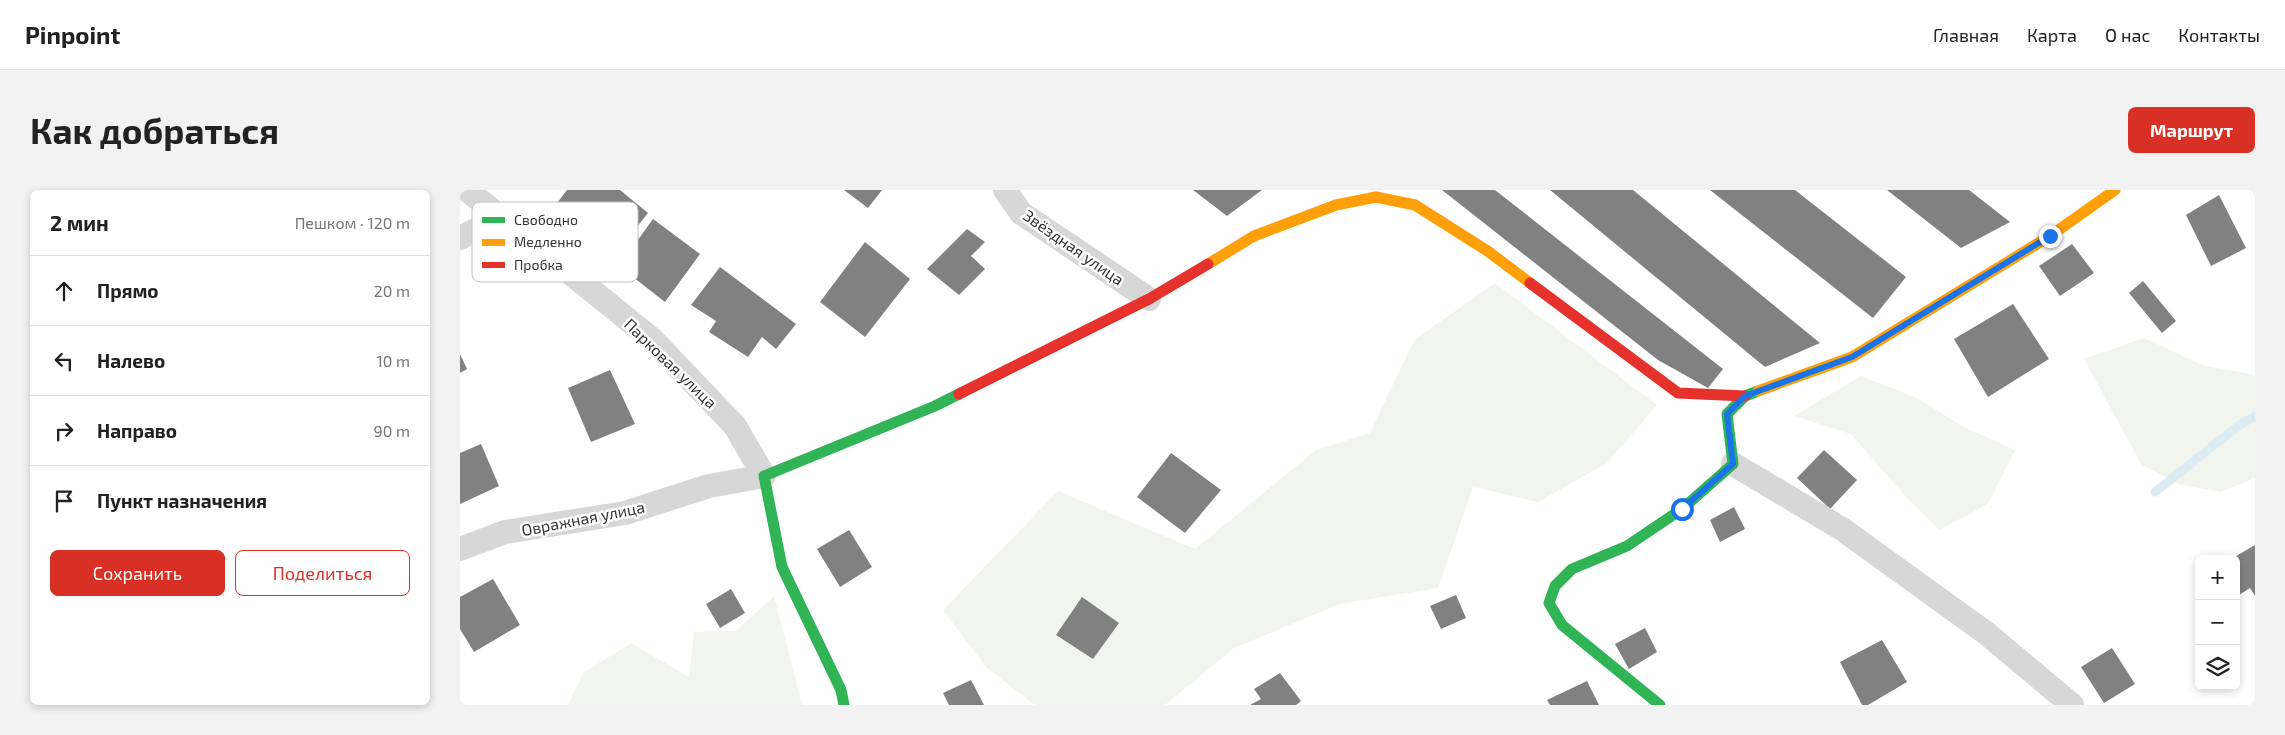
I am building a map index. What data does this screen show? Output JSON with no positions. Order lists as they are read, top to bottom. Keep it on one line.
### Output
{"streets":{"street":["Звёздная улица","Парковая улица","Овражная улица"]},"crossings":[["Парковая улица","Овражная улица"]],"legend":["Свободно","Медленно","Пробка"],"page":{"header":"Pinpoint","nav":["Главная","Карта","О нас","Контакты"],"buttons":["Маршрут",["Сохранить","Поделиться"]],"title":"Как добраться","heading":["2 мин","Пешком · 120 m"],"list":[["Прямо","20 m"],["Налево","10 m"],["Направо","90 m"],"Пункт назначения"],"map_buttons":["+","−"]}}
